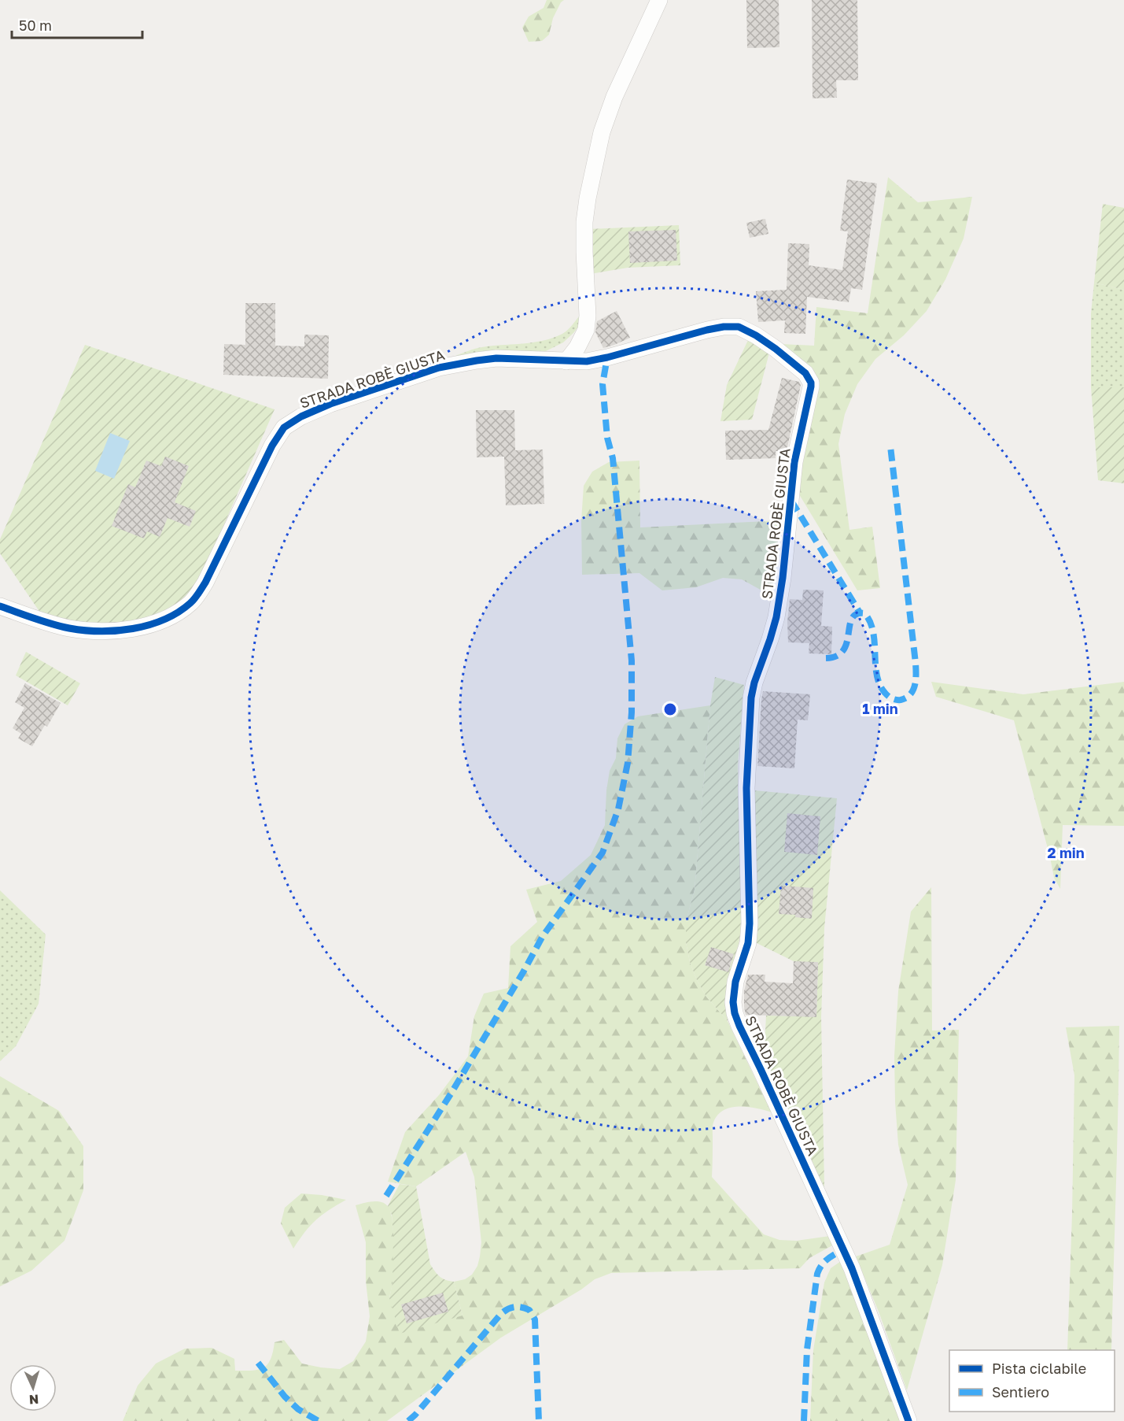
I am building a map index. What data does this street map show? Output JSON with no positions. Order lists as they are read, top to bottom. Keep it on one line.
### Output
{"streets":{"street":["STRADA ROBÈ GIUSTA"]},"legend":["Pista ciclabile","Sentiero"],"scale_bar":"50 m","north":"bottom","rings":["1 min","2 min"]}
